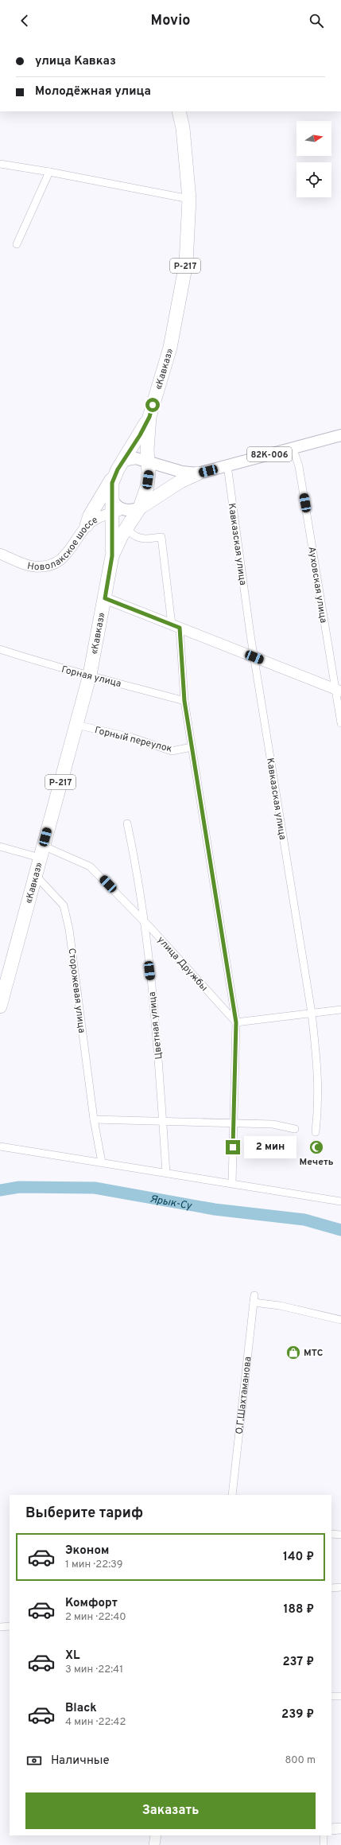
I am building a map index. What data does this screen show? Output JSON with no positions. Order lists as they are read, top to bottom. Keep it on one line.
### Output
{"streets":{"highway":["Р-217","«Кавказ»"],"main road":["82К-006","Новолакское шоссе"],"street":["Кавказская улица","Ауховская улица","Горная улица","Горный переулок","улица Дружбы","Сторожевая улица","Цветная улица","О.Г.Шахтаманова"]},"crossings":[["Р-217","«Кавказ»"],["Р-217","82К-006"],["Р-217","Новолакское шоссе"],["«Кавказ»","82К-006"],["«Кавказ»","Новолакское шоссе"],["«Кавказ»","Горная улица"],["«Кавказ»","Горный переулок"],["«Кавказ»","улица Дружбы"],["«Кавказ»","Сторожевая улица"],["82К-006","Новолакское шоссе"],["82К-006","Кавказская улица"],["82К-006","Ауховская улица"],["улица Дружбы","Цветная улица"]],"water":["Ярык-Су"],"places":{"mosque":["Мечеть"],"shop":["МТС"]},"north":"right","page":{"header":"Movio","banner":["улица Кавказ","Молодёжная улица"],"bubble":"2 мин","heading":"Выберите тариф","list":[{"name":"Эконом","note":"1 мин · 22:39","value":"140 ₽"},{"name":"Комфорт","note":"2 мин · 22:40","value":"188 ₽"},{"name":"XL","note":"3 мин · 22:41","value":"237 ₽"},{"name":"Black","note":"4 мин · 22:42","value":"239 ₽"}],"pay":["Наличные","800 m"],"buttons":"Заказать"}}
